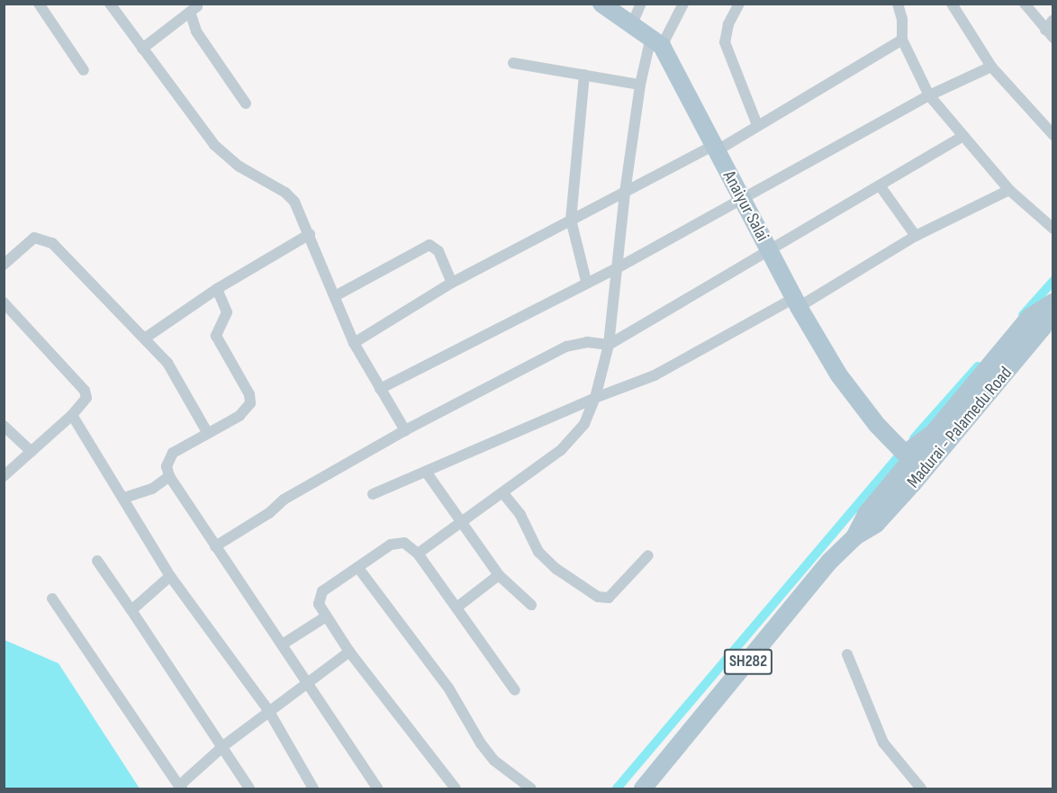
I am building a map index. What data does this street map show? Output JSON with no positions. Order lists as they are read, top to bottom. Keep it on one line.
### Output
{"streets":{"main road":["Anaiyur Salai","Madurai - Palamedu Road","SH282"]},"crossings":[["Anaiyur Salai","Madurai - Palamedu Road"]]}
